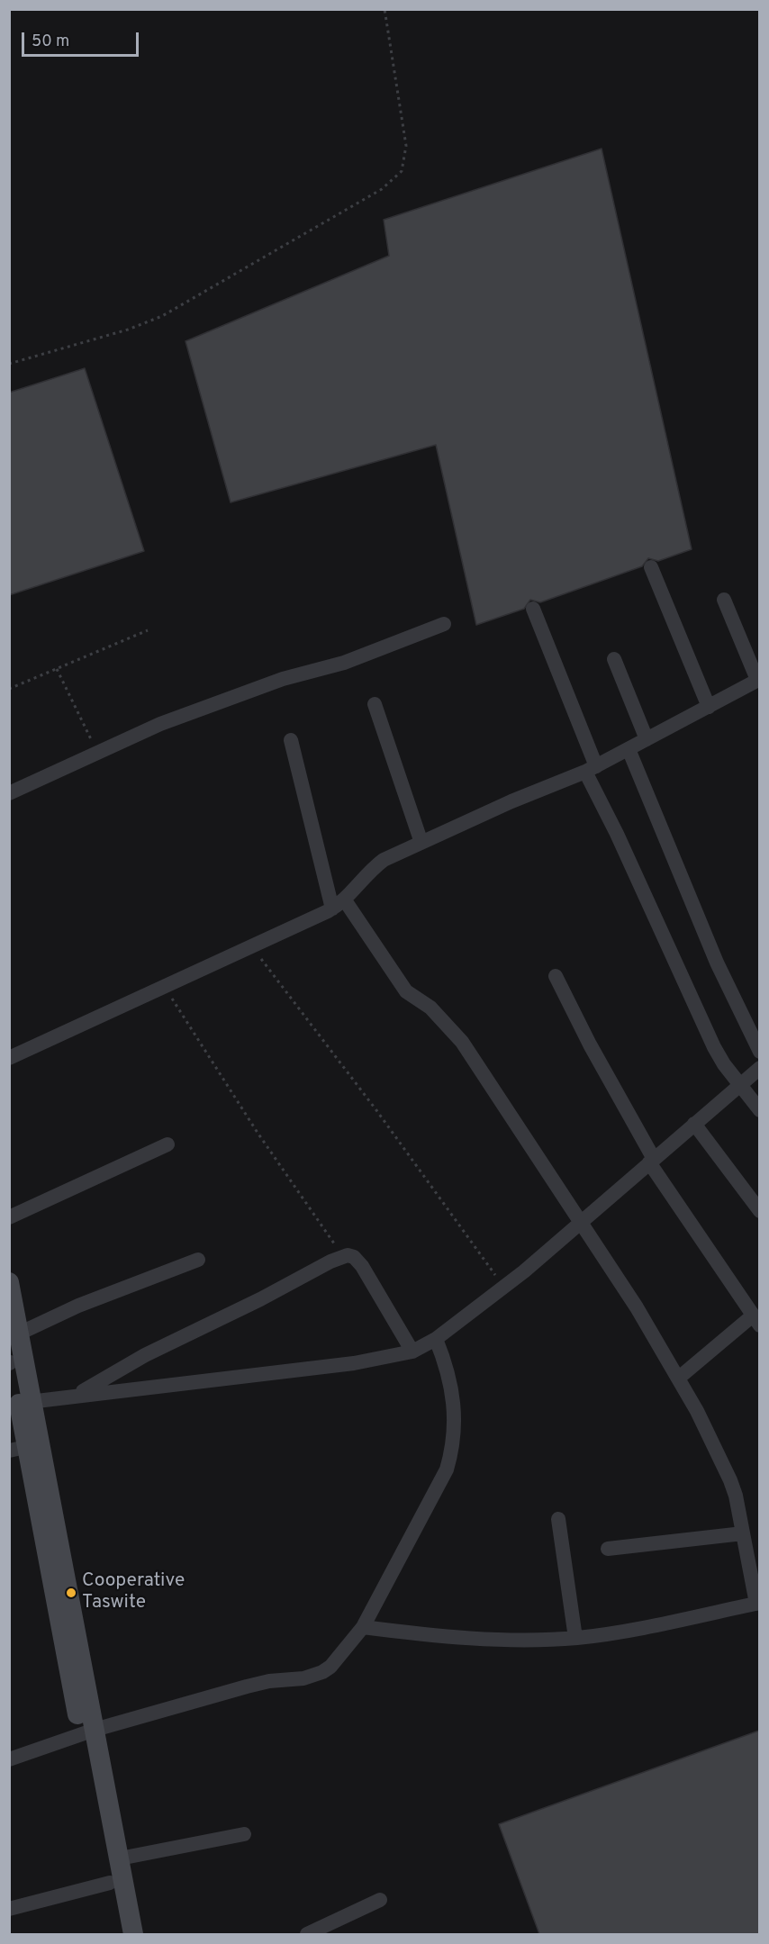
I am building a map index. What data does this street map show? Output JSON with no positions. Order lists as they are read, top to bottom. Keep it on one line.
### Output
{"places":["Cooperative Taswite"],"scale_bar":"50 m"}
